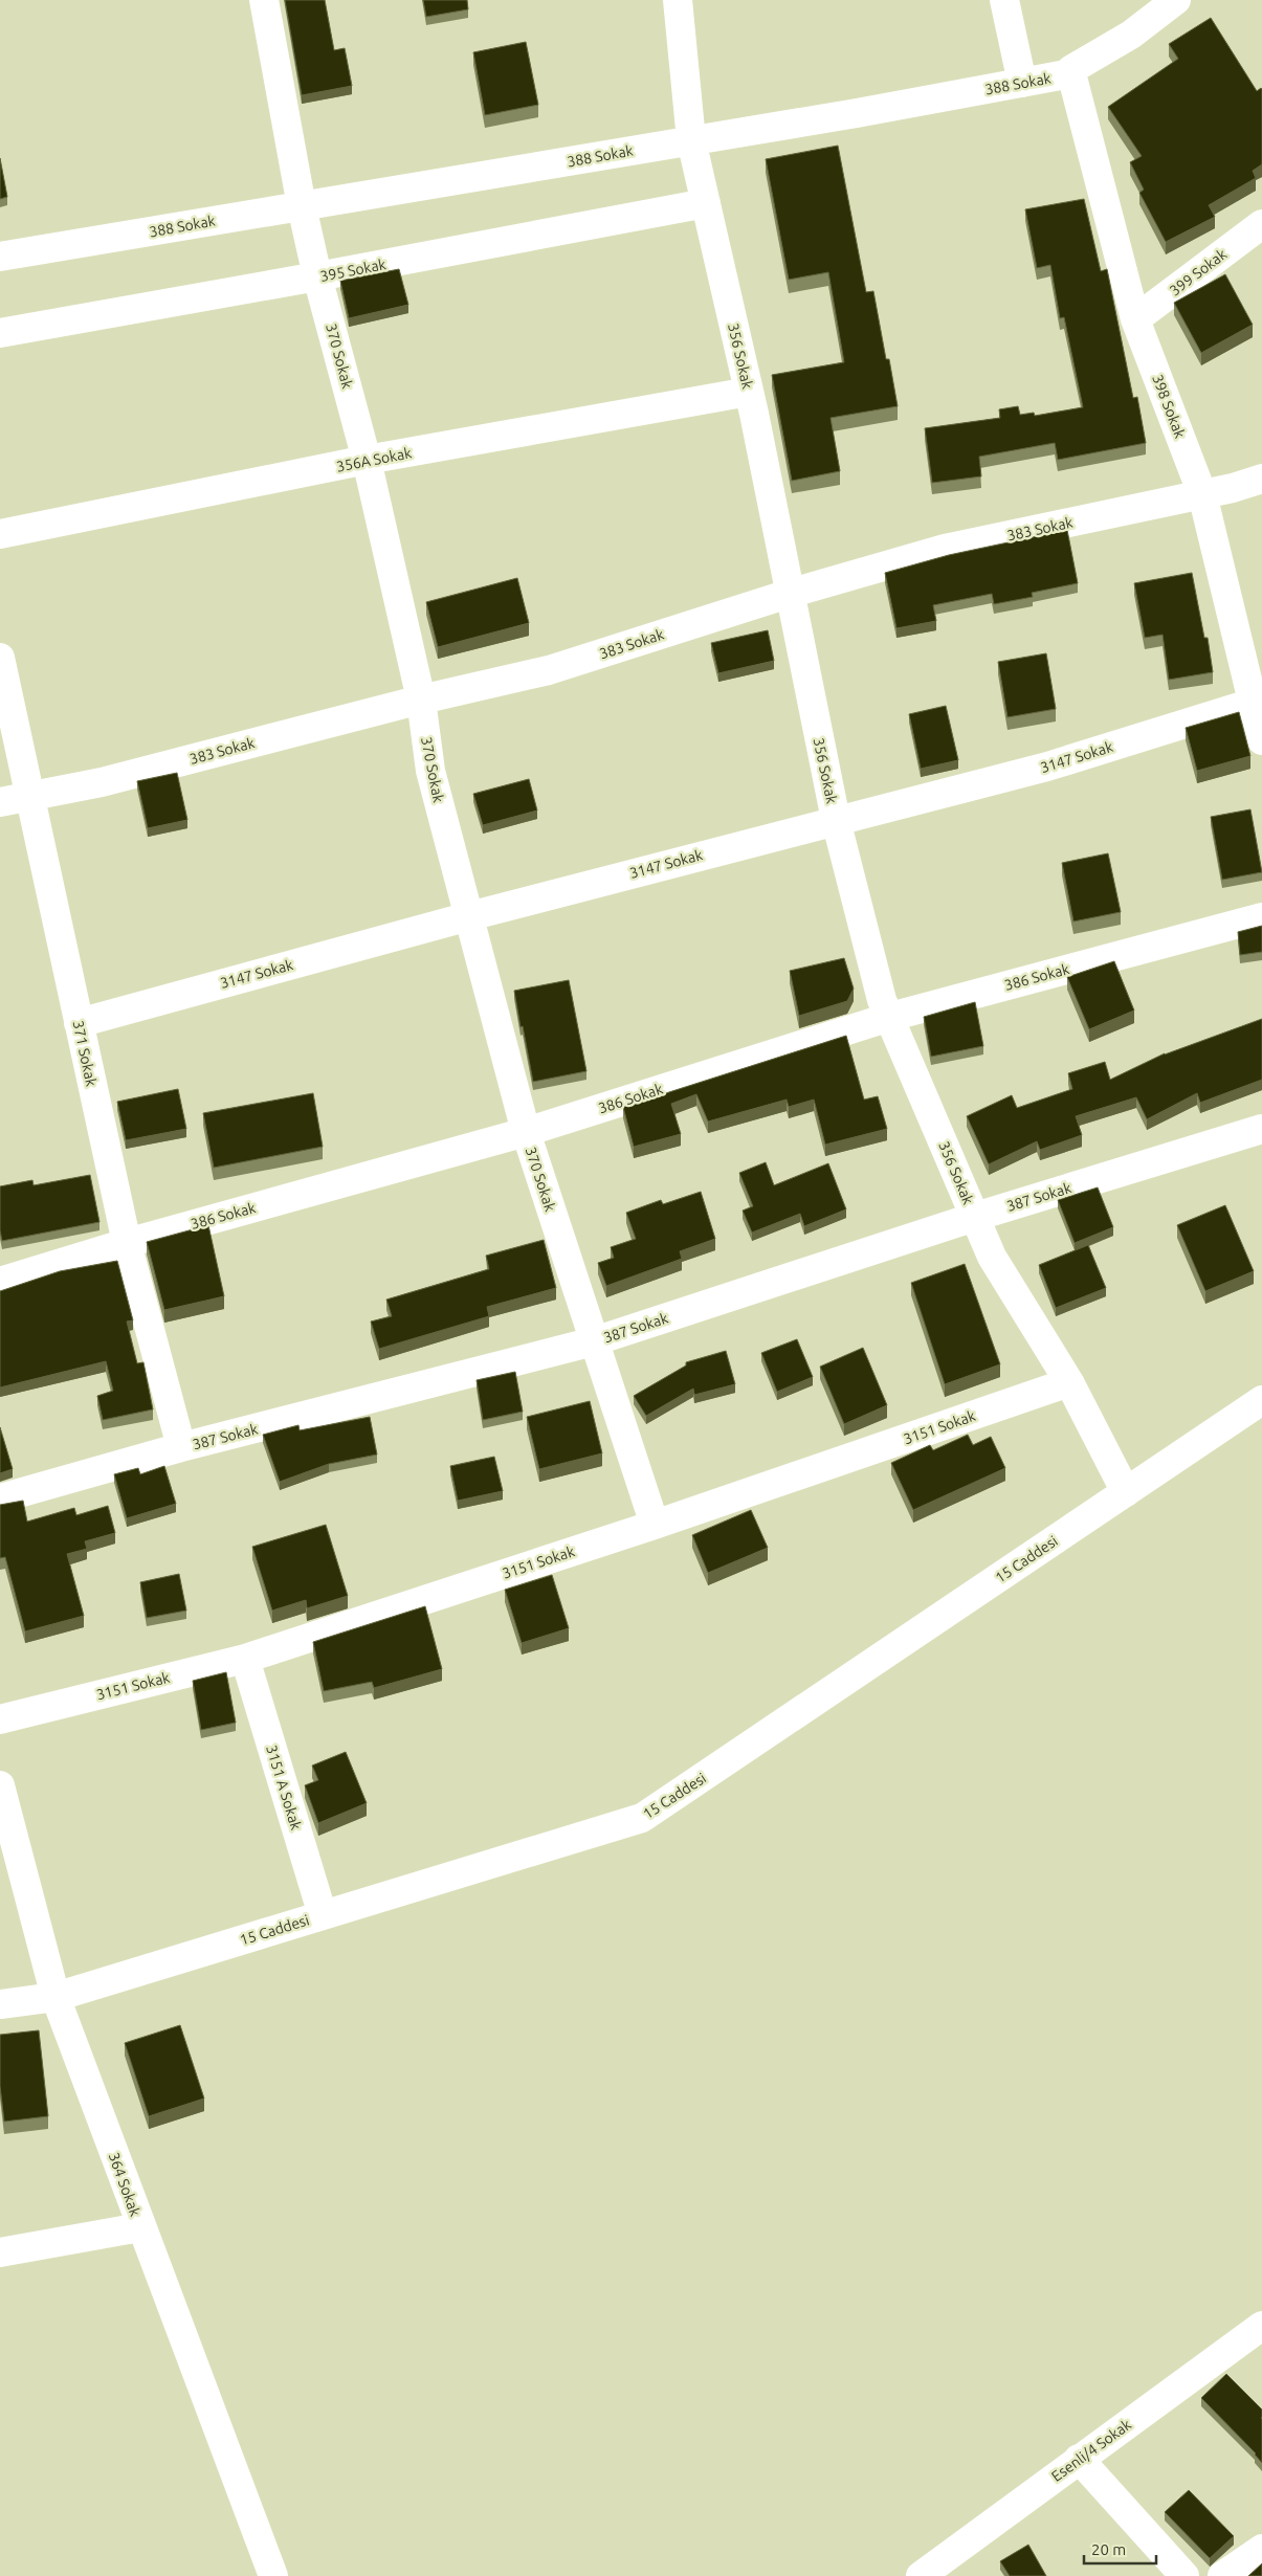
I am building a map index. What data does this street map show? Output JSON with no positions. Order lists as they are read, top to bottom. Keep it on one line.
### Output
{"streets":{"street":["388 Sokak","395 Sokak","399 Sokak","370 Sokak","356 Sokak","398 Sokak","356A Sokak","383 Sokak","3147 Sokak","386 Sokak","371 Sokak","387 Sokak","3151 Sokak","15 Caddesi","3151 A Sokak","364 Sokak","Esenli/4 Sokak"]},"crossings":[["388 Sokak","370 Sokak"],["388 Sokak","356 Sokak"],["388 Sokak","398 Sokak"],["395 Sokak","370 Sokak"],["395 Sokak","356 Sokak"],["399 Sokak","398 Sokak"],["370 Sokak","356A Sokak"],["370 Sokak","383 Sokak"],["370 Sokak","3147 Sokak"],["370 Sokak","386 Sokak"],["370 Sokak","387 Sokak"],["370 Sokak","3151 Sokak"],["356 Sokak","356A Sokak"],["356 Sokak","383 Sokak"],["356 Sokak","3147 Sokak"],["356 Sokak","386 Sokak"],["356 Sokak","387 Sokak"],["356 Sokak","3151 Sokak"],["356 Sokak","15 Caddesi"],["398 Sokak","383 Sokak"],["398 Sokak","3147 Sokak"],["383 Sokak","371 Sokak"],["3147 Sokak","371 Sokak"],["386 Sokak","371 Sokak"],["371 Sokak","387 Sokak"],["3151 Sokak","3151 A Sokak"],["15 Caddesi","3151 A Sokak"],["15 Caddesi","364 Sokak"]],"scale_bar":"20 m"}
